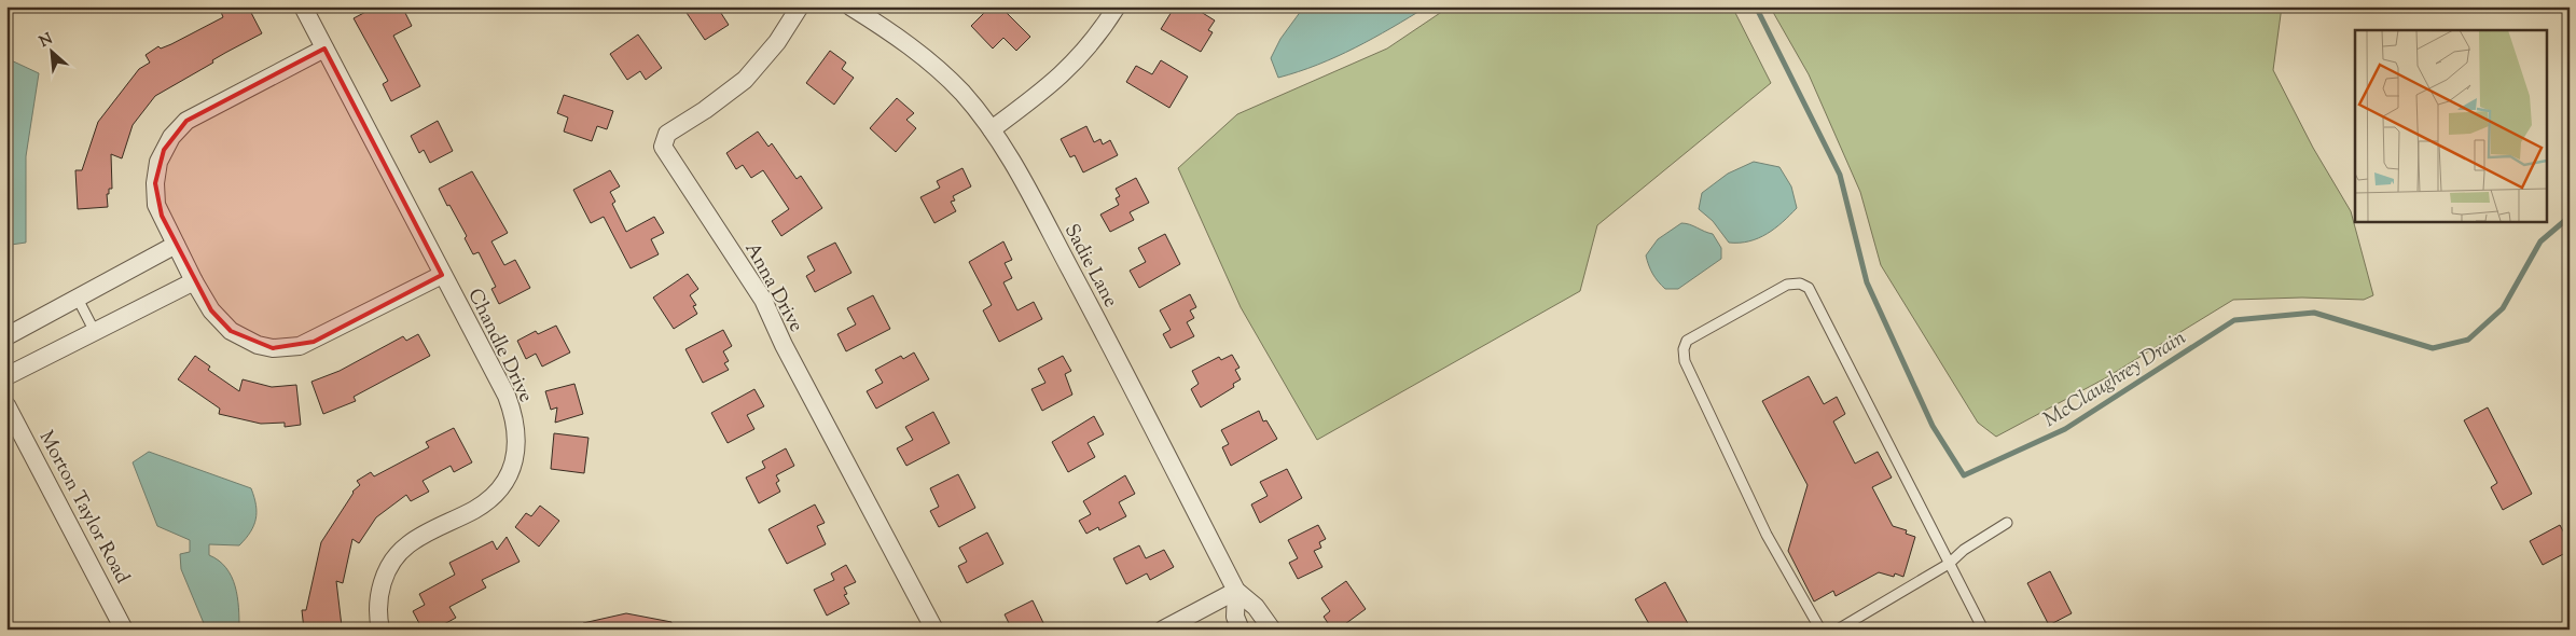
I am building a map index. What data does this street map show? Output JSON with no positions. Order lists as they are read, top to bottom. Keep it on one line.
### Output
{"streets":{"street":["Sadie Lane","Anna Drive","Chandle Drive","Morton Taylor Road"]},"water":["McClaughrey Drain"],"north":"top left"}
